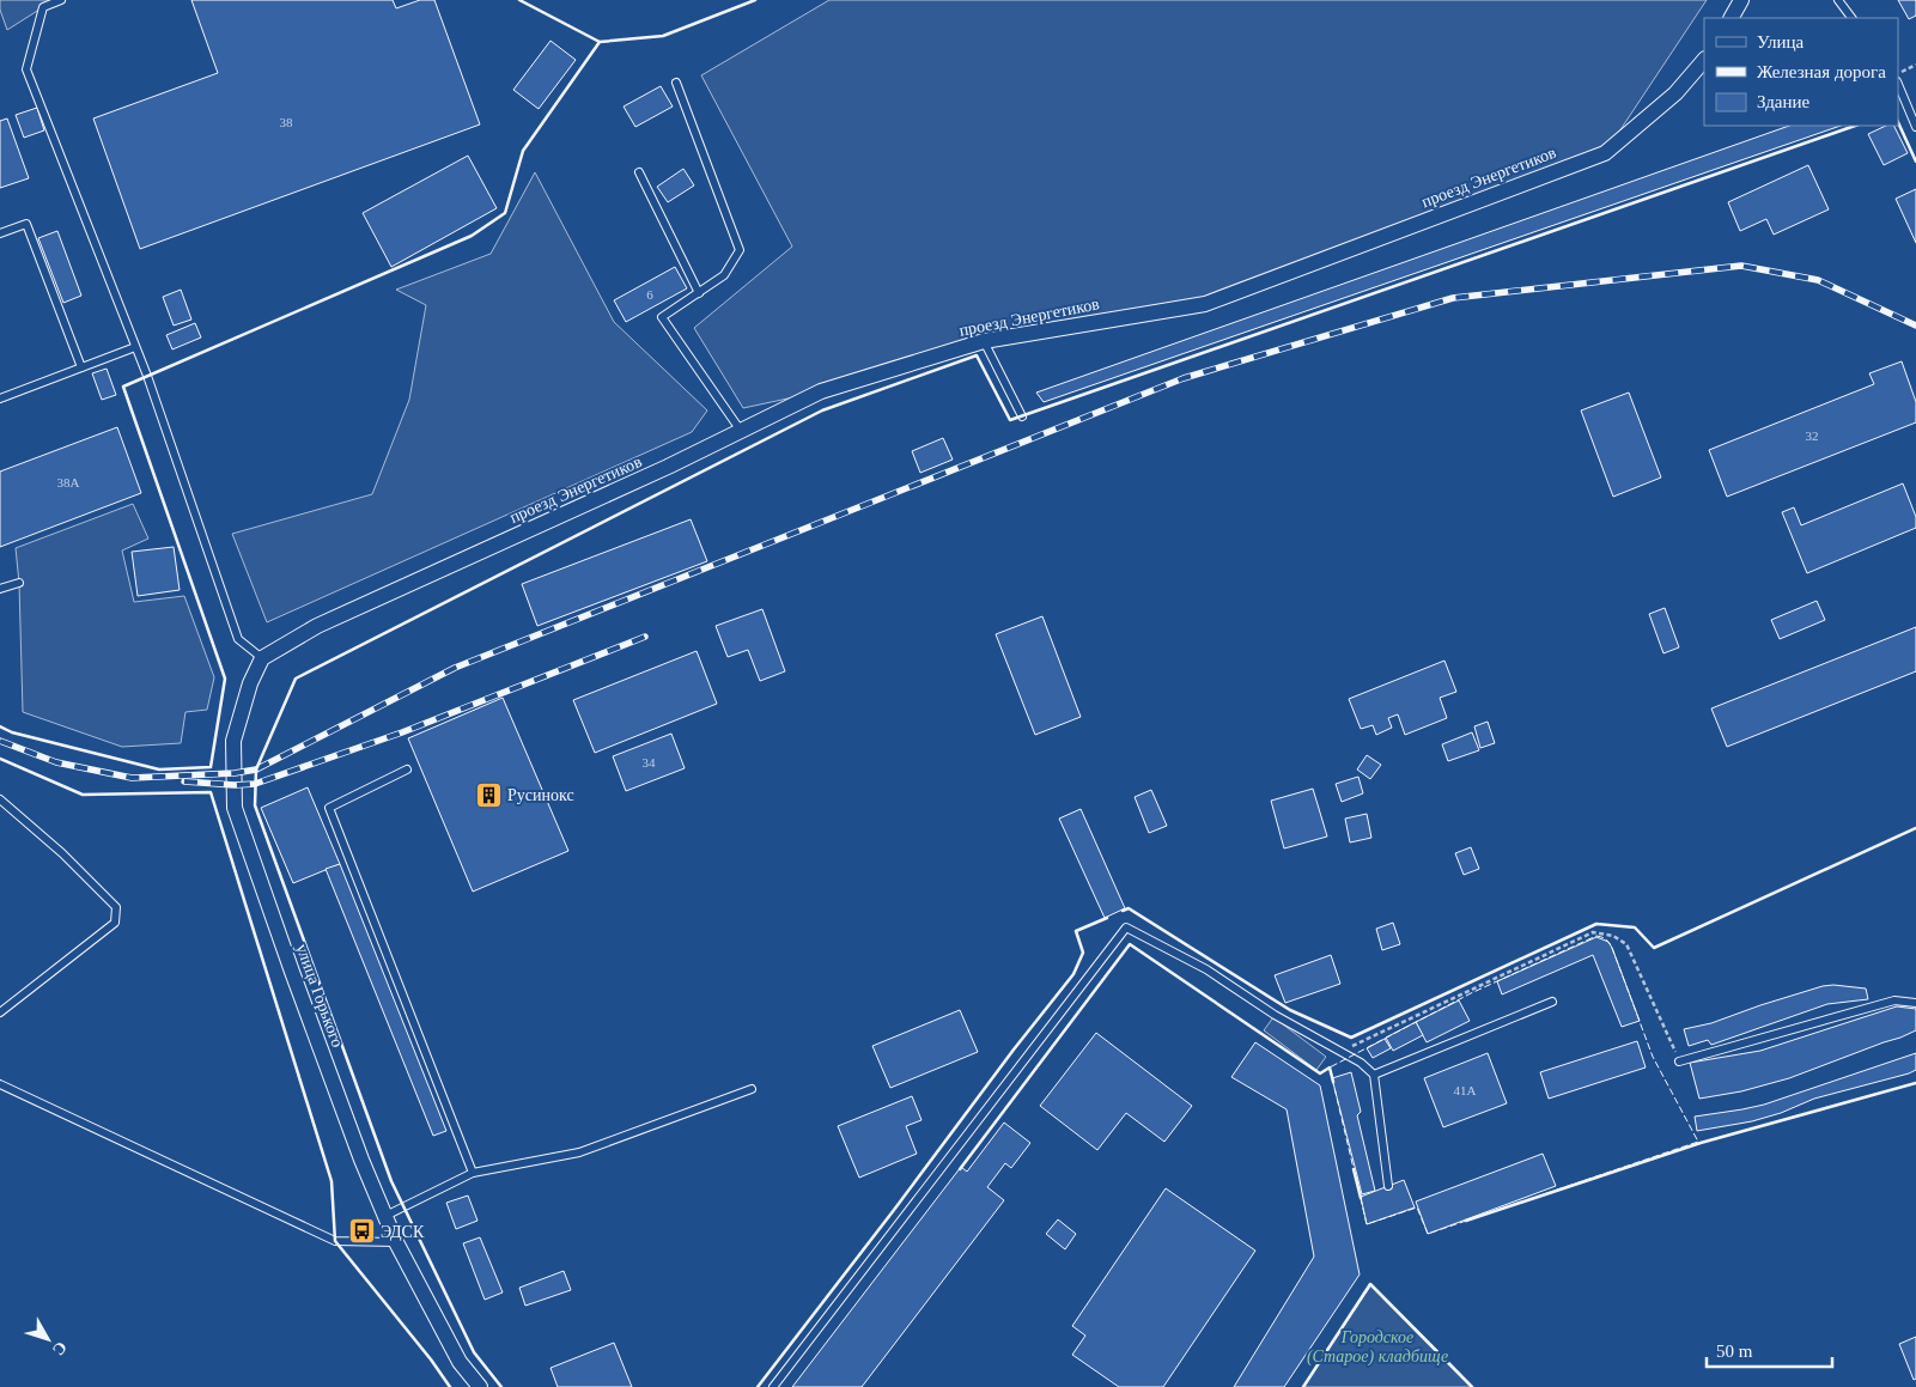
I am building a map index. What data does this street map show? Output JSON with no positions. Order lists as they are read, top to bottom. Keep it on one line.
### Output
{"streets":{"street":["проезд Энергетиков","улица Горького"]},"crossings":[["проезд Энергетиков","улица Горького"]],"parks":["Городское (Старое) кладбище"],"places":{"building":["Русинокс"],"bus stop":["ЭДСК"]},"house_numbers":["38","6","32","38А","34","41А"],"legend":["Улица","Железная дорога","Здание"],"scale_bar":"50 m","north":"bottom right"}
